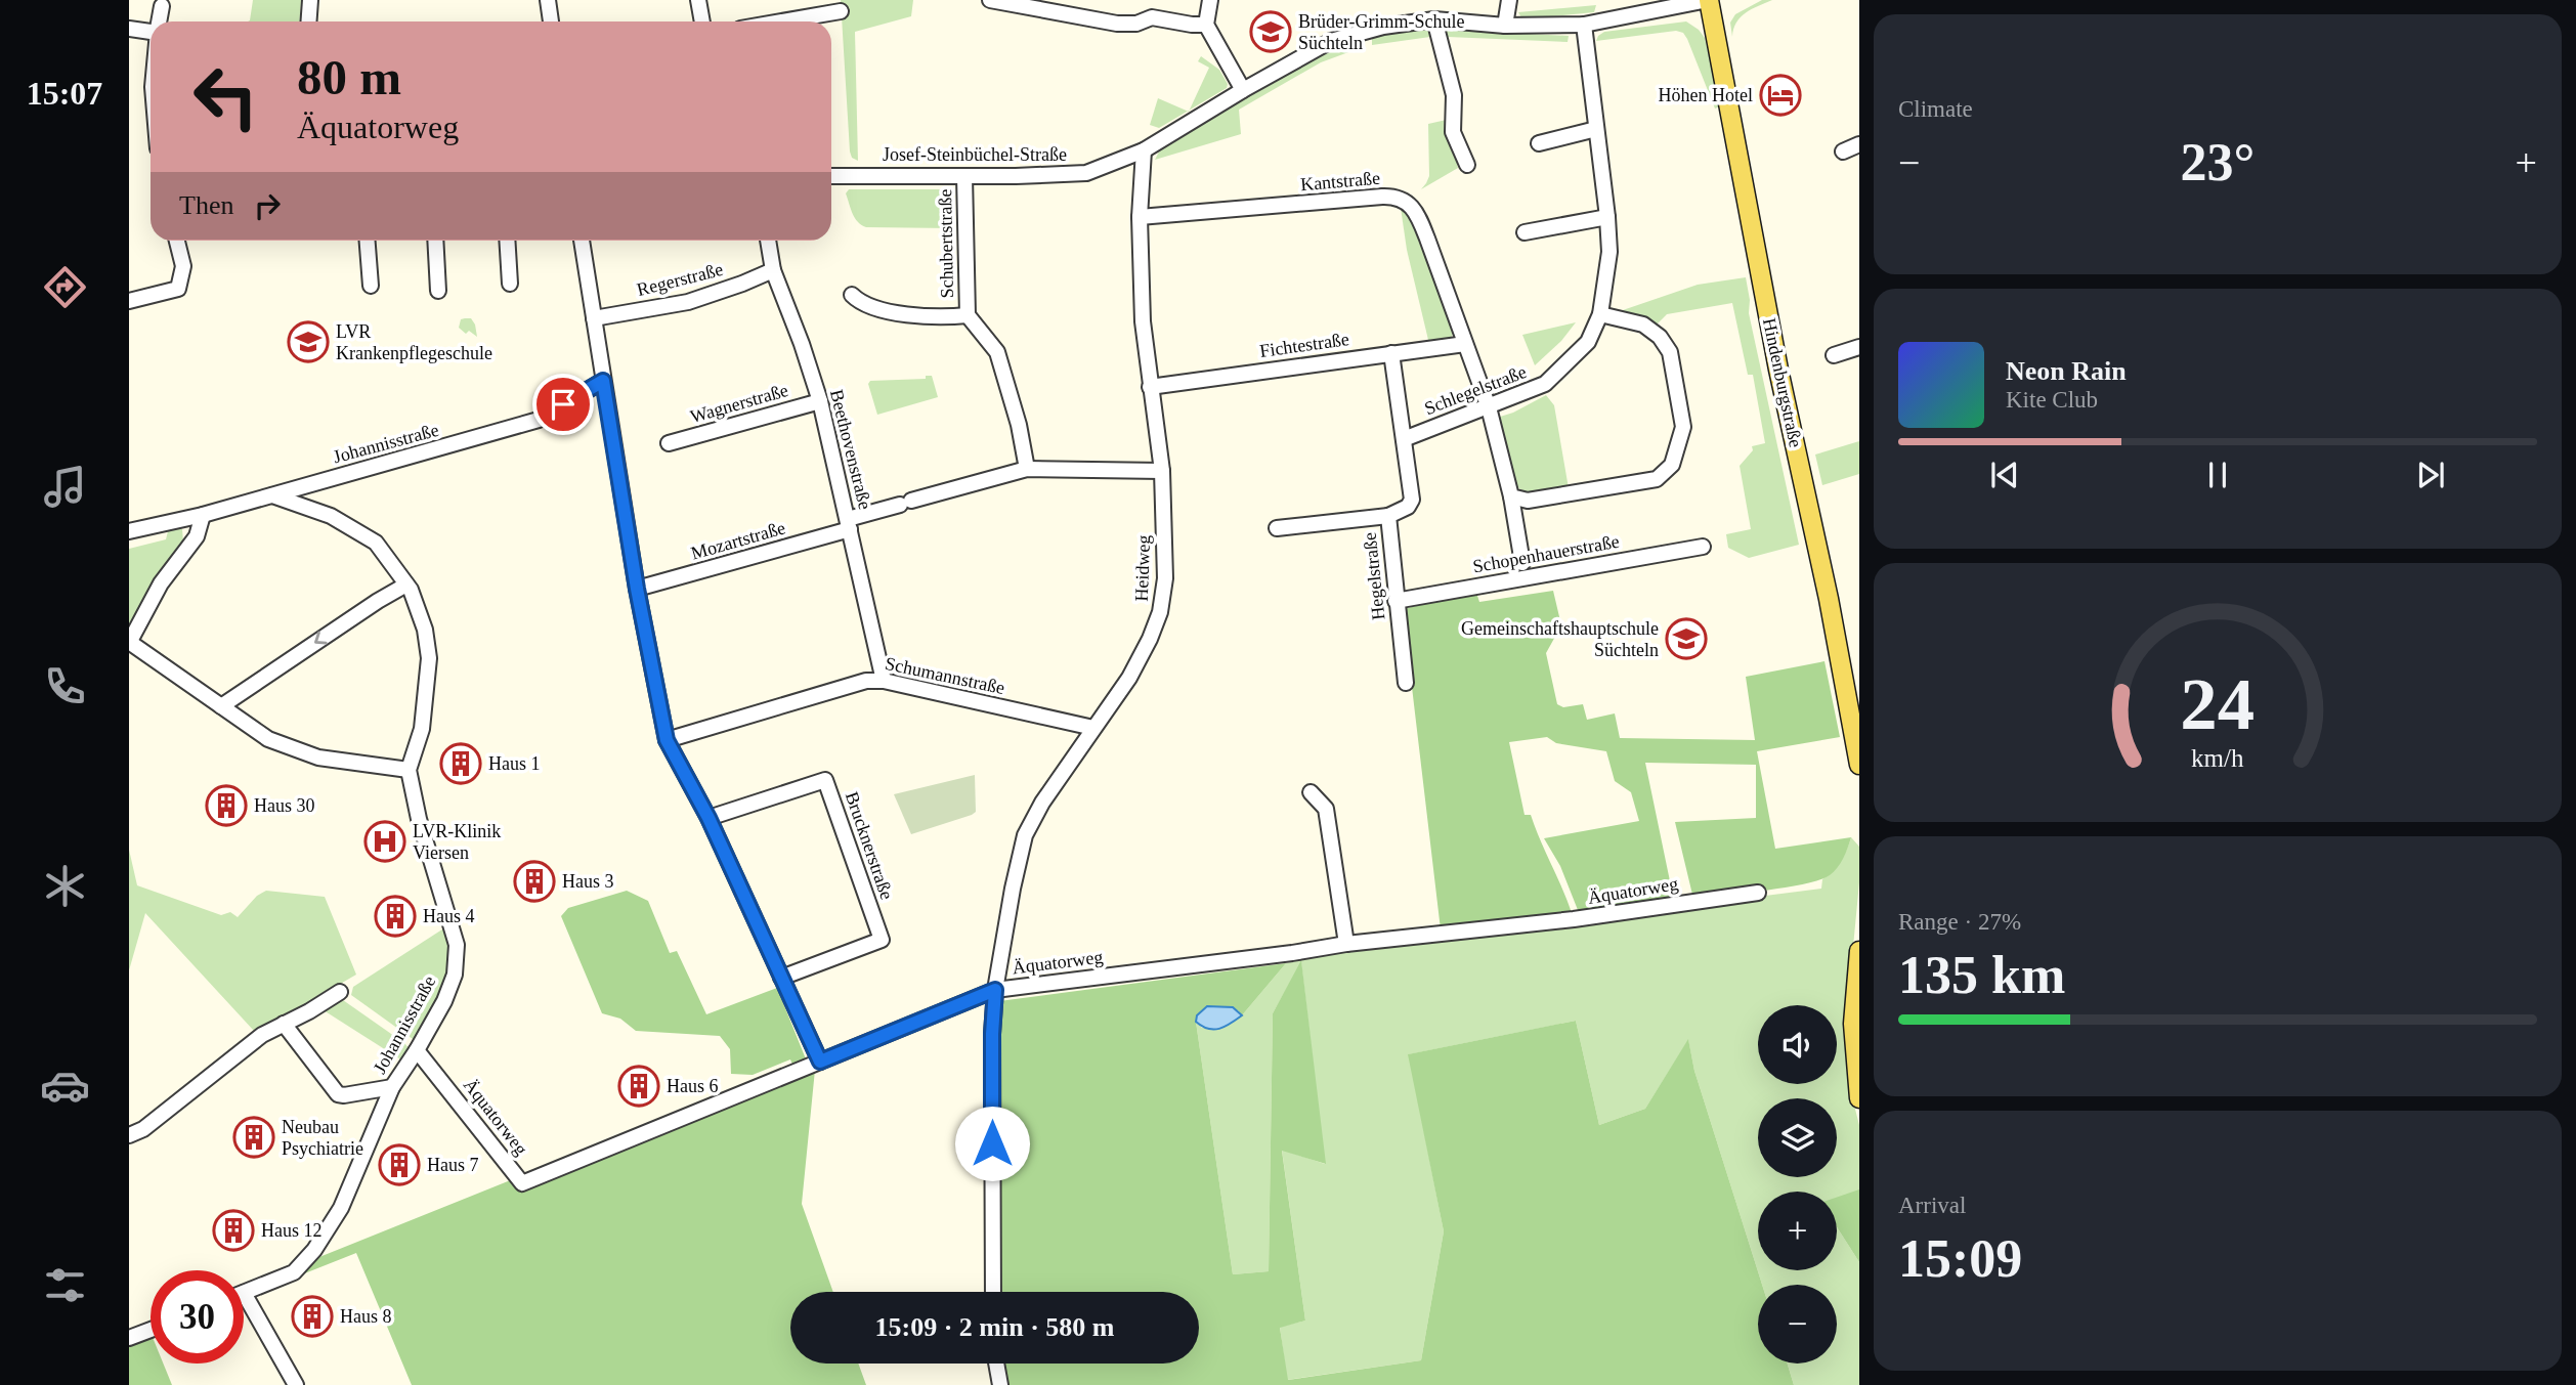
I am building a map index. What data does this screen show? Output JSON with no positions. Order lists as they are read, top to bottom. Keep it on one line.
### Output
{"streets":{"main road":["Hindenburgstraße"],"street":["Josef-Steinbüchel-Straße","Kantstraße","Schubertstraße","Regerstraße","Fichtestraße","Schlegelstraße","Wagnerstraße","Johannisstraße","Beethovenstraße","Mozartstraße","Schopenhauerstraße","Heidweg","Hegelstraße","Schumannstraße","Brucknerstraße","Äquatorweg"]},"crossings":[["Josef-Steinbüchel-Straße","Schubertstraße"],["Josef-Steinbüchel-Straße","Hindenburgstraße"],["Josef-Steinbüchel-Straße","Schlegelstraße"],["Josef-Steinbüchel-Straße","Heidweg"],["Kantstraße","Fichtestraße"],["Kantstraße","Schlegelstraße"],["Kantstraße","Heidweg"],["Schubertstraße","Mozartstraße"],["Regerstraße","Beethovenstraße"],["Fichtestraße","Heidweg"],["Fichtestraße","Hegelstraße"],["Schlegelstraße","Hegelstraße"],["Wagnerstraße","Beethovenstraße"],["Johannisstraße","Äquatorweg"],["Beethovenstraße","Mozartstraße"],["Beethovenstraße","Schumannstraße"],["Mozartstraße","Heidweg"],["Schopenhauerstraße","Hegelstraße"],["Heidweg","Schumannstraße"],["Heidweg","Äquatorweg"]],"places":{"school or university":["Brüder-Grimm-Schule Süchteln","LVR Krankenpflegeschule","Gemeinschaftshauptschule Süchteln"],"hotel":["Höhen Hotel"],"building":["Haus 1","Haus 30","Haus 3","Haus 4","Haus 6","Neubau Psychiatrie","Haus 7","Haus 12","Haus 8"],"hospital":["LVR-Klinik Viersen"]},"page":{"tabs":"15:07","tile":["Climate",["Range · 27%","135 km"],["Arrival","15:09"]],"turn":["80 m","Äquatorweg"],"heat":["−","23°","+"],"then":"Then","song":["Neon Rain","Kite Club"],"map_buttons":["+","−"],"limit":"30","trip":"15:09 · 2 min · 580 m","gauge":["24","km/h"]}}
